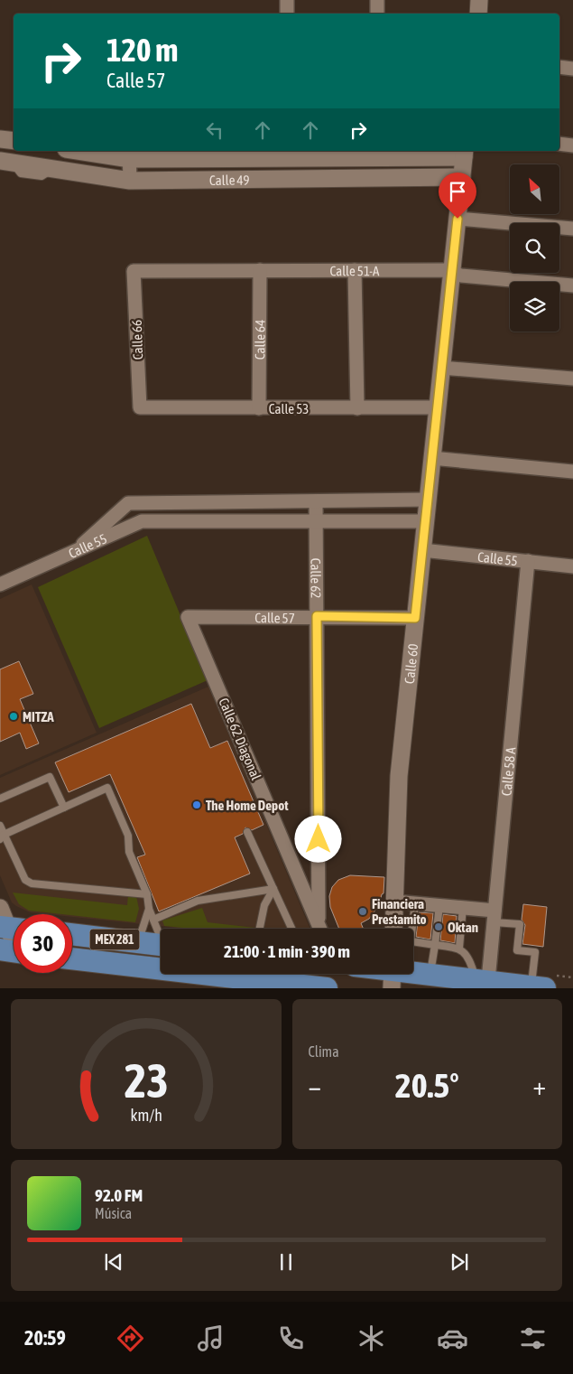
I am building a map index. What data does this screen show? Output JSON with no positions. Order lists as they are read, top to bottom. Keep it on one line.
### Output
{"streets":{"main road":["MEX 281"],"street":["Calle 49","Calle 51-A","Calle 64","Calle 66","Calle 53","Calle 55","Calle 62","Calle 57","Calle 60","Calle 62 Diagonal","Calle 58 A"]},"crossings":[["Calle 49","Calle 60"],["Calle 51-A","Calle 64"],["Calle 51-A","Calle 66"],["Calle 51-A","Calle 60"],["Calle 64","Calle 53"],["Calle 66","Calle 53"],["Calle 53","Calle 60"],["Calle 55","Calle 62"],["Calle 55","Calle 60"],["Calle 55","Calle 58 A"],["Calle 62","Calle 57"],["Calle 57","Calle 60"],["Calle 57","Calle 62 Diagonal"]],"places":["MITZA","The Home Depot","Financiera Prestamito","Oktan"],"north":"top left","page":{"turn":["120 m","Calle 57"],"limit":"30","trip":"21:00 · 1 min · 390 m","tile":"Clima","heat":["−","20.5°","+"],"song":["92.0 FM","Música"],"tabs":"20:59","gauge":["23","km/h"]}}
